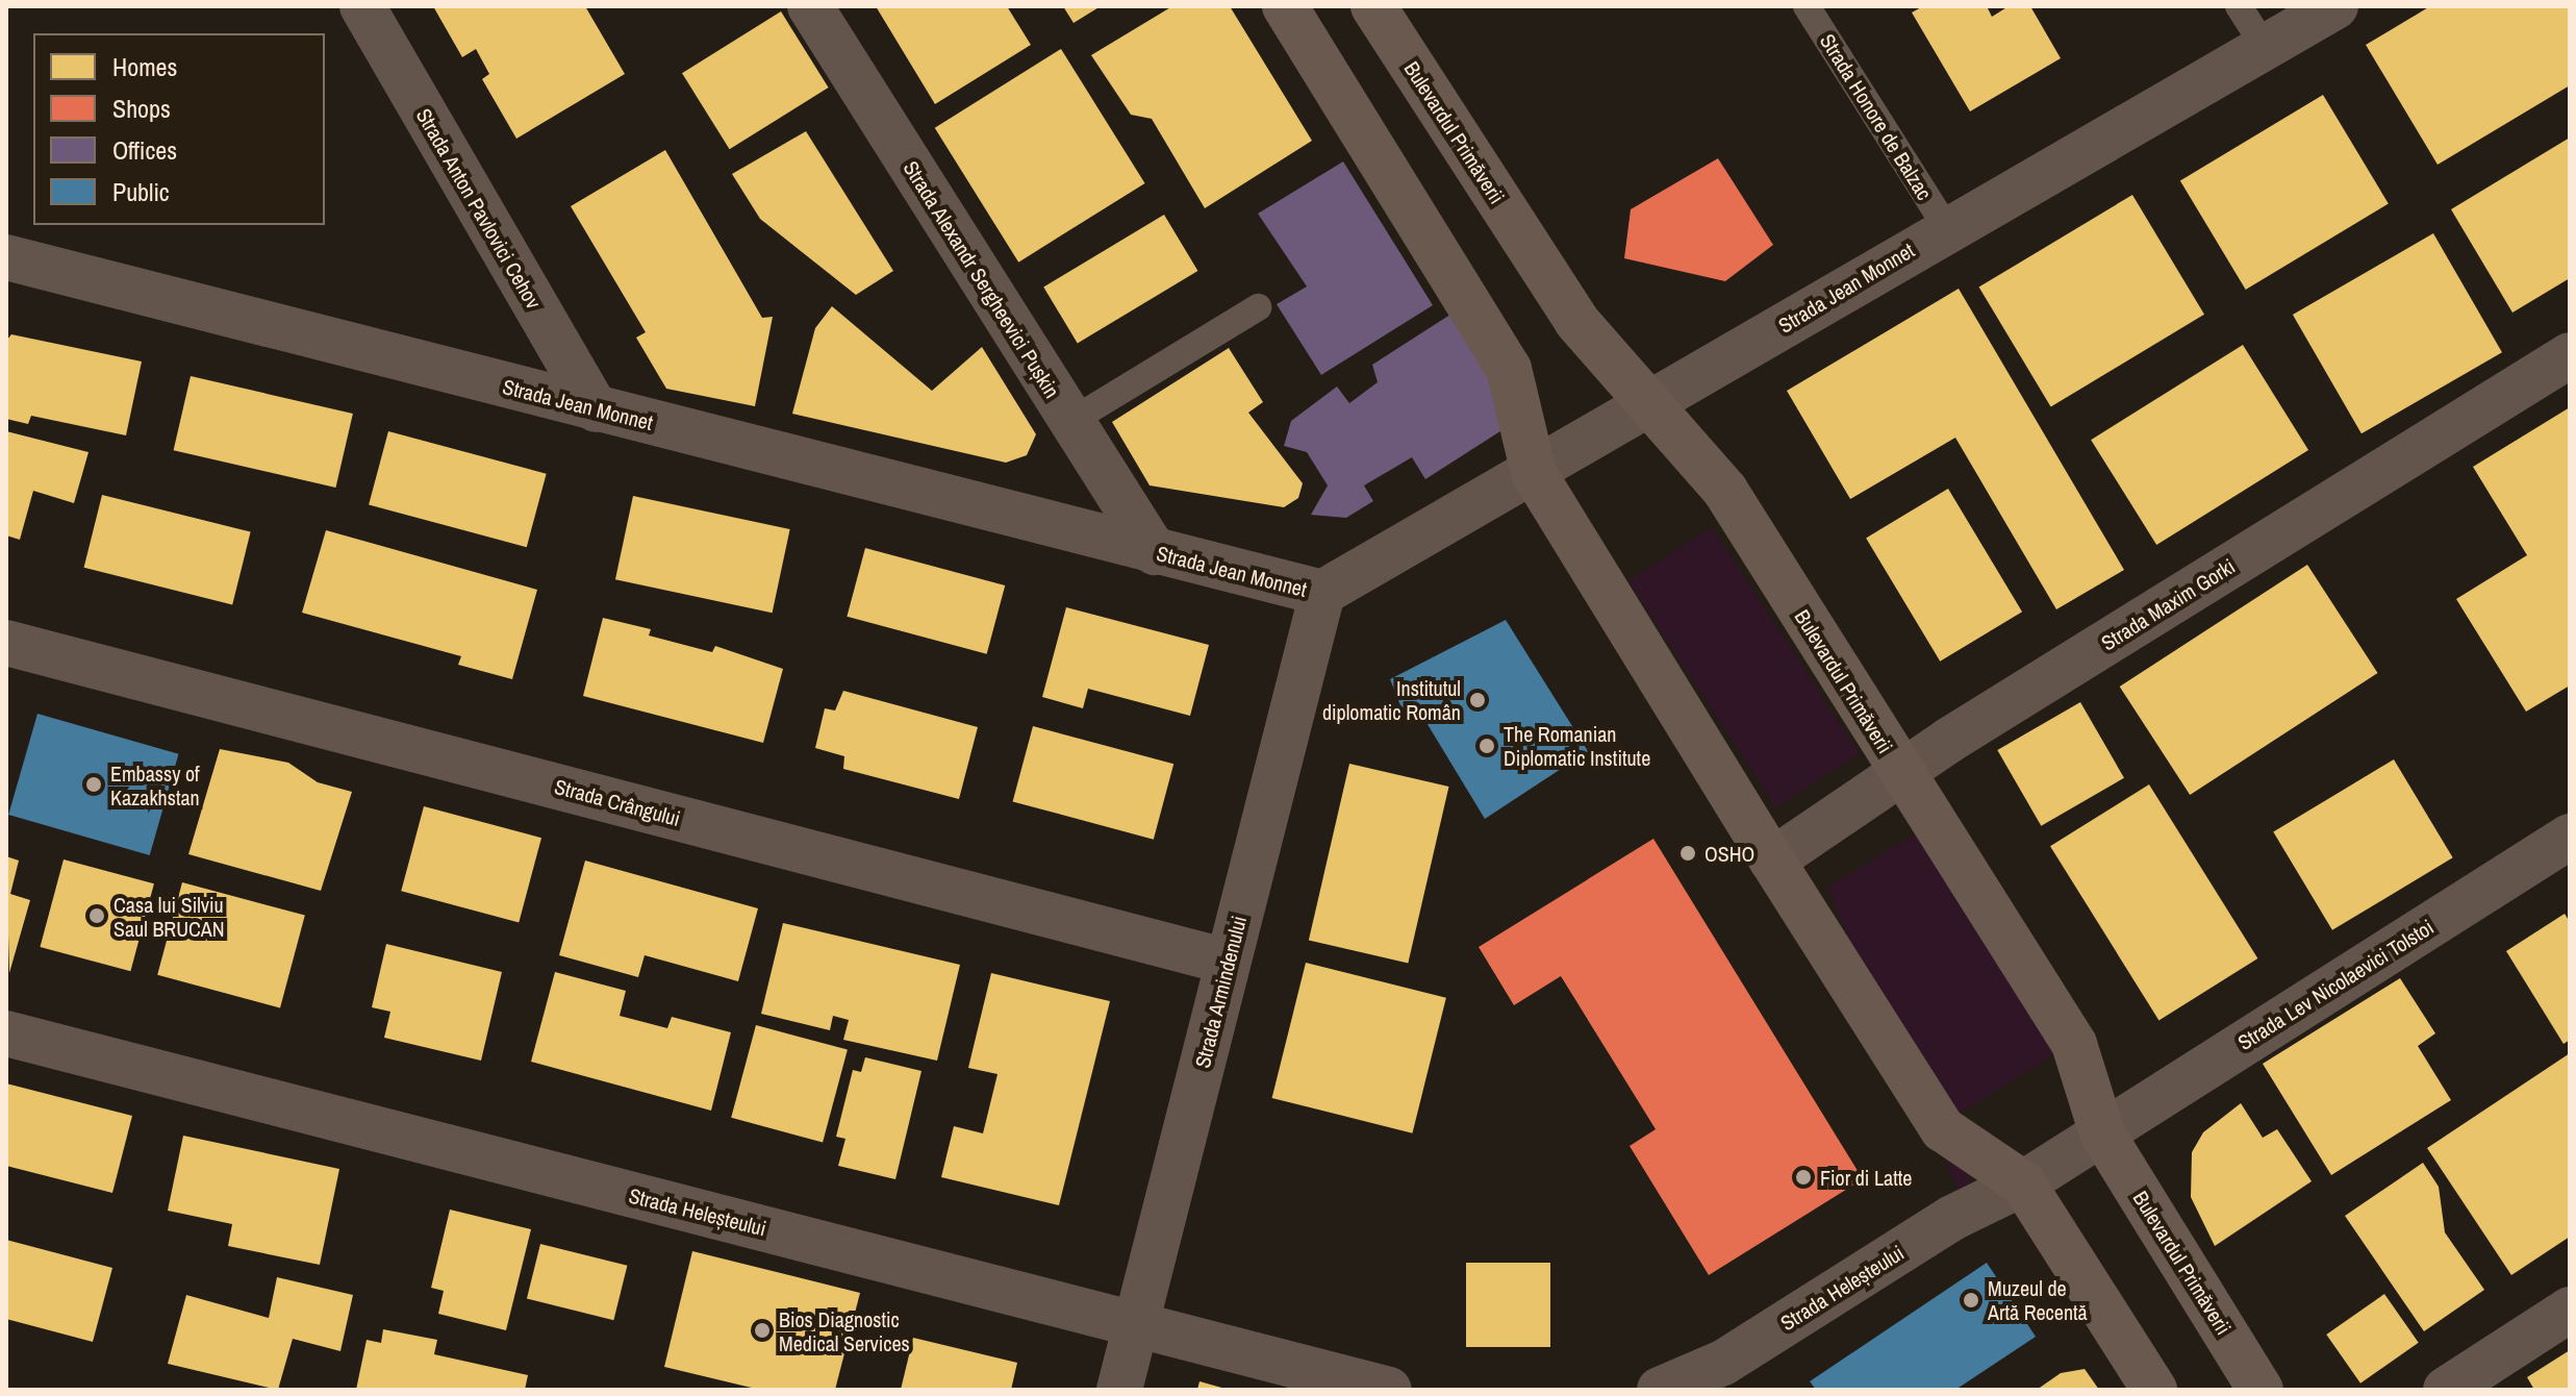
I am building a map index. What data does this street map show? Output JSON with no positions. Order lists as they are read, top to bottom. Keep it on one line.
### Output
{"streets":{"street":["Bulevardul Primăverii","Strada Anton Pavlovici Cehov","Strada Alexandr Sergheevici Pușkin","Strada Jean Monnet","Strada Maxim Gorki","Strada Crângului","Strada Lev Nicolaevici Tolstoi","Strada Armindenului","Strada Heleșteului"],"lane":["Strada Honore de Balzac"]},"crossings":[["Strada Honore de Balzac","Strada Jean Monnet"],["Bulevardul Primăverii","Strada Jean Monnet"],["Bulevardul Primăverii","Strada Maxim Gorki"],["Bulevardul Primăverii","Strada Lev Nicolaevici Tolstoi"],["Strada Anton Pavlovici Cehov","Strada Jean Monnet"],["Strada Alexandr Sergheevici Pușkin","Strada Jean Monnet"],["Strada Jean Monnet","Strada Armindenului"],["Strada Crângului","Strada Armindenului"],["Strada Lev Nicolaevici Tolstoi","Strada Heleșteului"],["Strada Armindenului","Strada Heleșteului"]],"places":["Institutul diplomatic Român","The Romanian Diplomatic Institute","Embassy of Kazakhstan","OSHO","Casa lui Silviu Saul BRUCAN","Fior di Latte","Muzeul de Artă Recentă","Bios Diagnostic Medical Services"],"legend":["Homes","Shops","Offices","Public"]}
